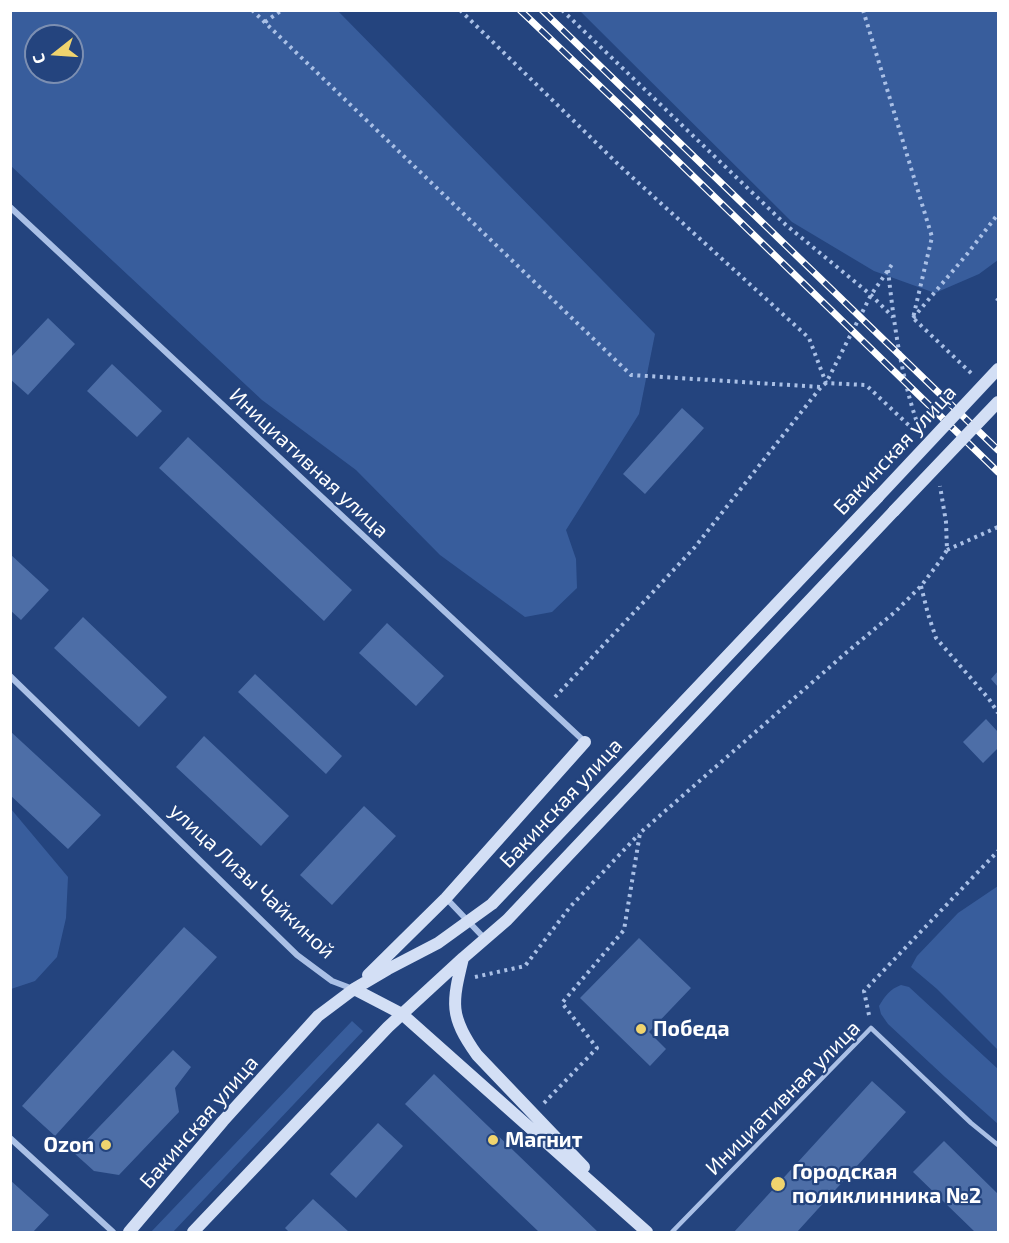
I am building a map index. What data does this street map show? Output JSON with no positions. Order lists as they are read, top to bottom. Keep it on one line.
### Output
{"streets":{"main road":["Бакинская улица","улица Лизы Чайкиной"],"street":["Инициативная улица"]},"crossings":[["Бакинская улица","улица Лизы Чайкиной"]],"places":["Победа","Магнит","Ozon","Городская поликлинника №2"],"north":"left"}
